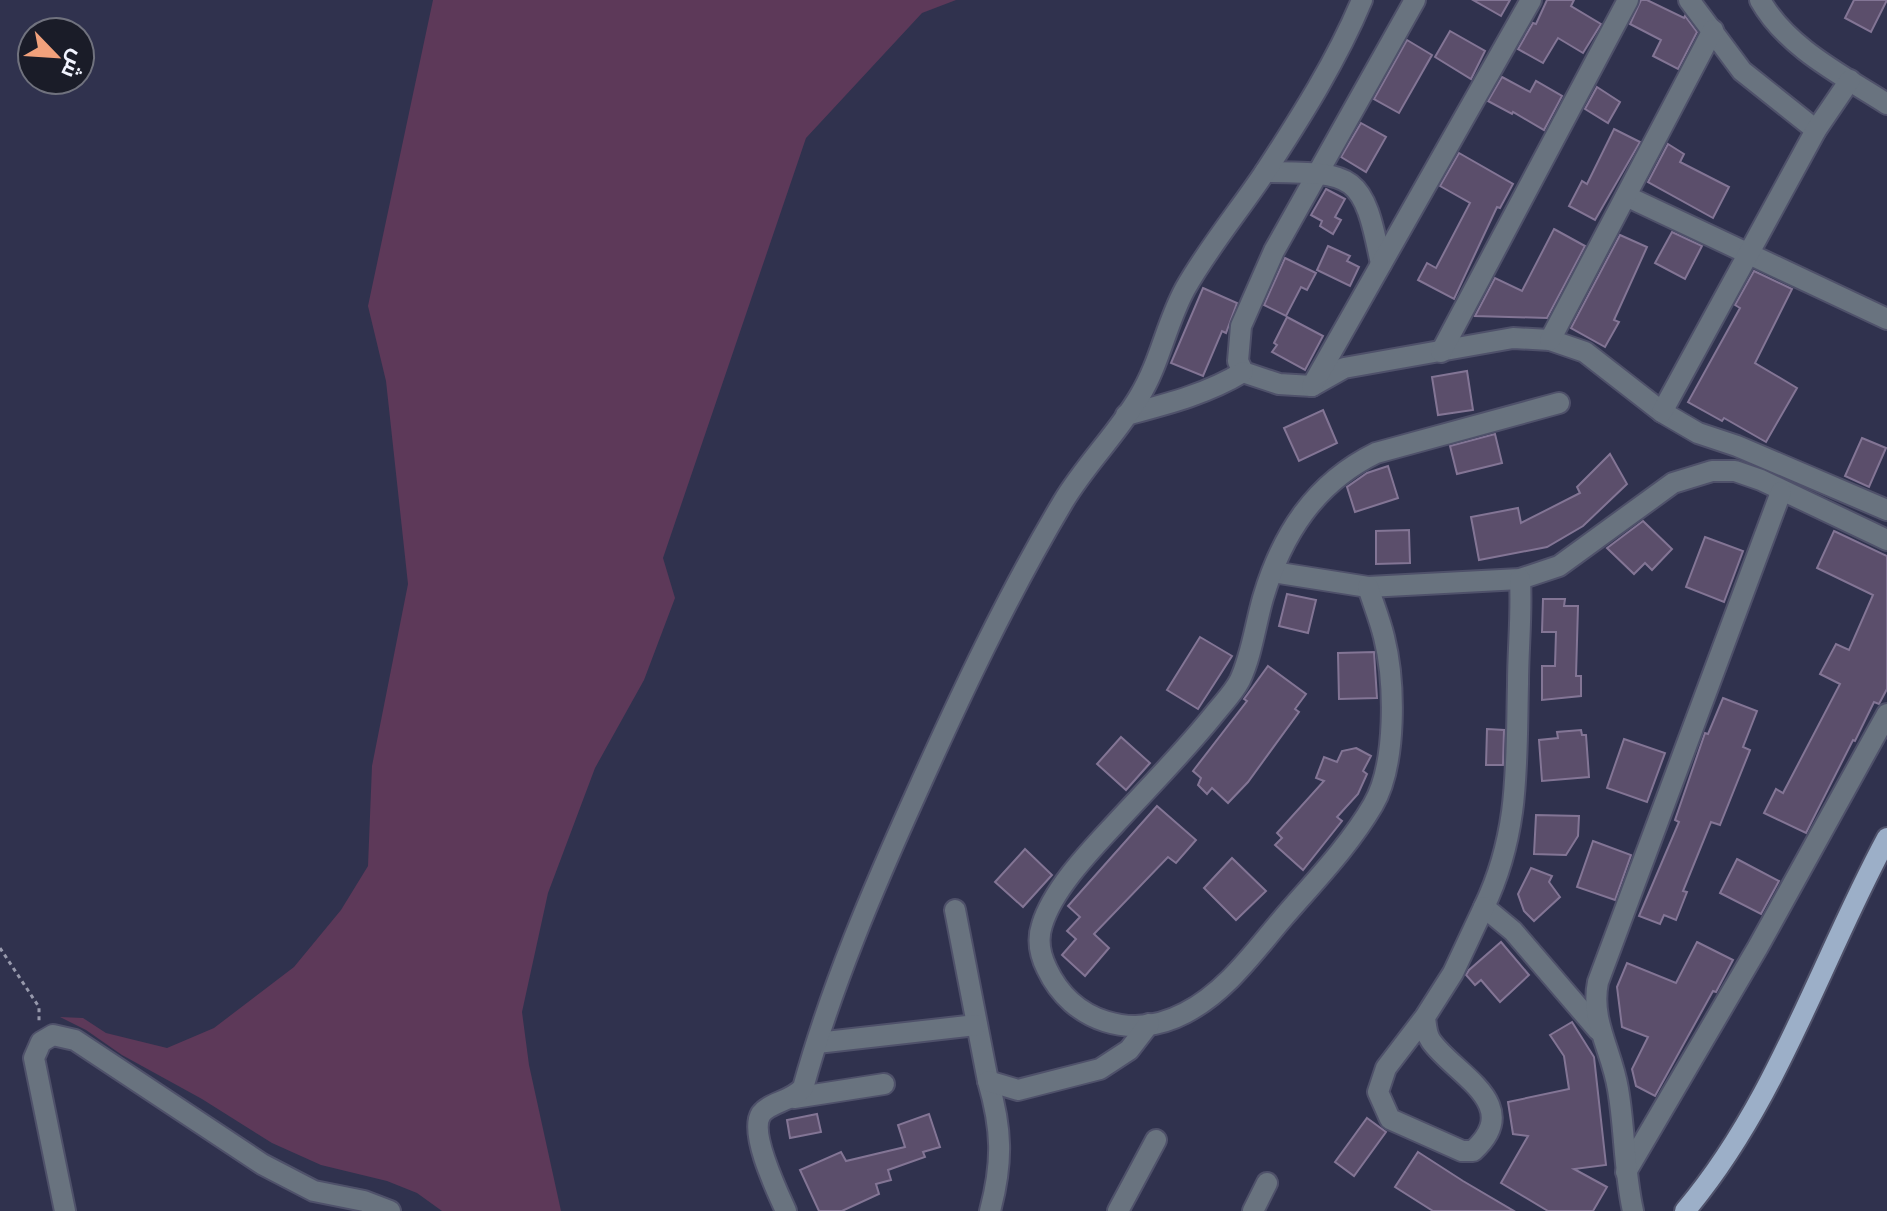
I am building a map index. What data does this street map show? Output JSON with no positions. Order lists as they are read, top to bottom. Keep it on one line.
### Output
{"north":"bottom right"}
